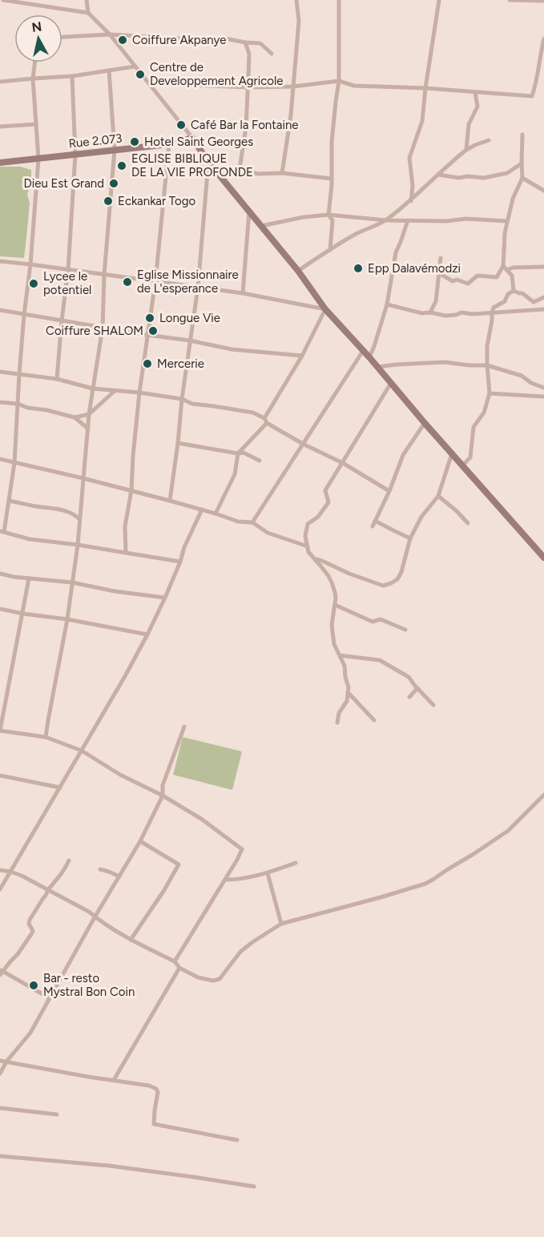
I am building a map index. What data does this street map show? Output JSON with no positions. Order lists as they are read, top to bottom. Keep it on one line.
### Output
{"streets":{"street":["Rue 2.073"]},"places":["Coiffure Akpanye","Centre de Developpement Agricole","Café Bar la Fontaine","Hotel Saint Georges","EGLISE BIBLIQUE DE LA VIE PROFONDE","Dieu Est Grand","Eckankar Togo","Epp Dalavémodzi","Eglise Missionnaire de L'esperance","Lycee le potentiel","Longue Vie","Coiffure SHALOM","Mercerie","Bar - resto Mystral Bon Coin"],"north":"top"}
